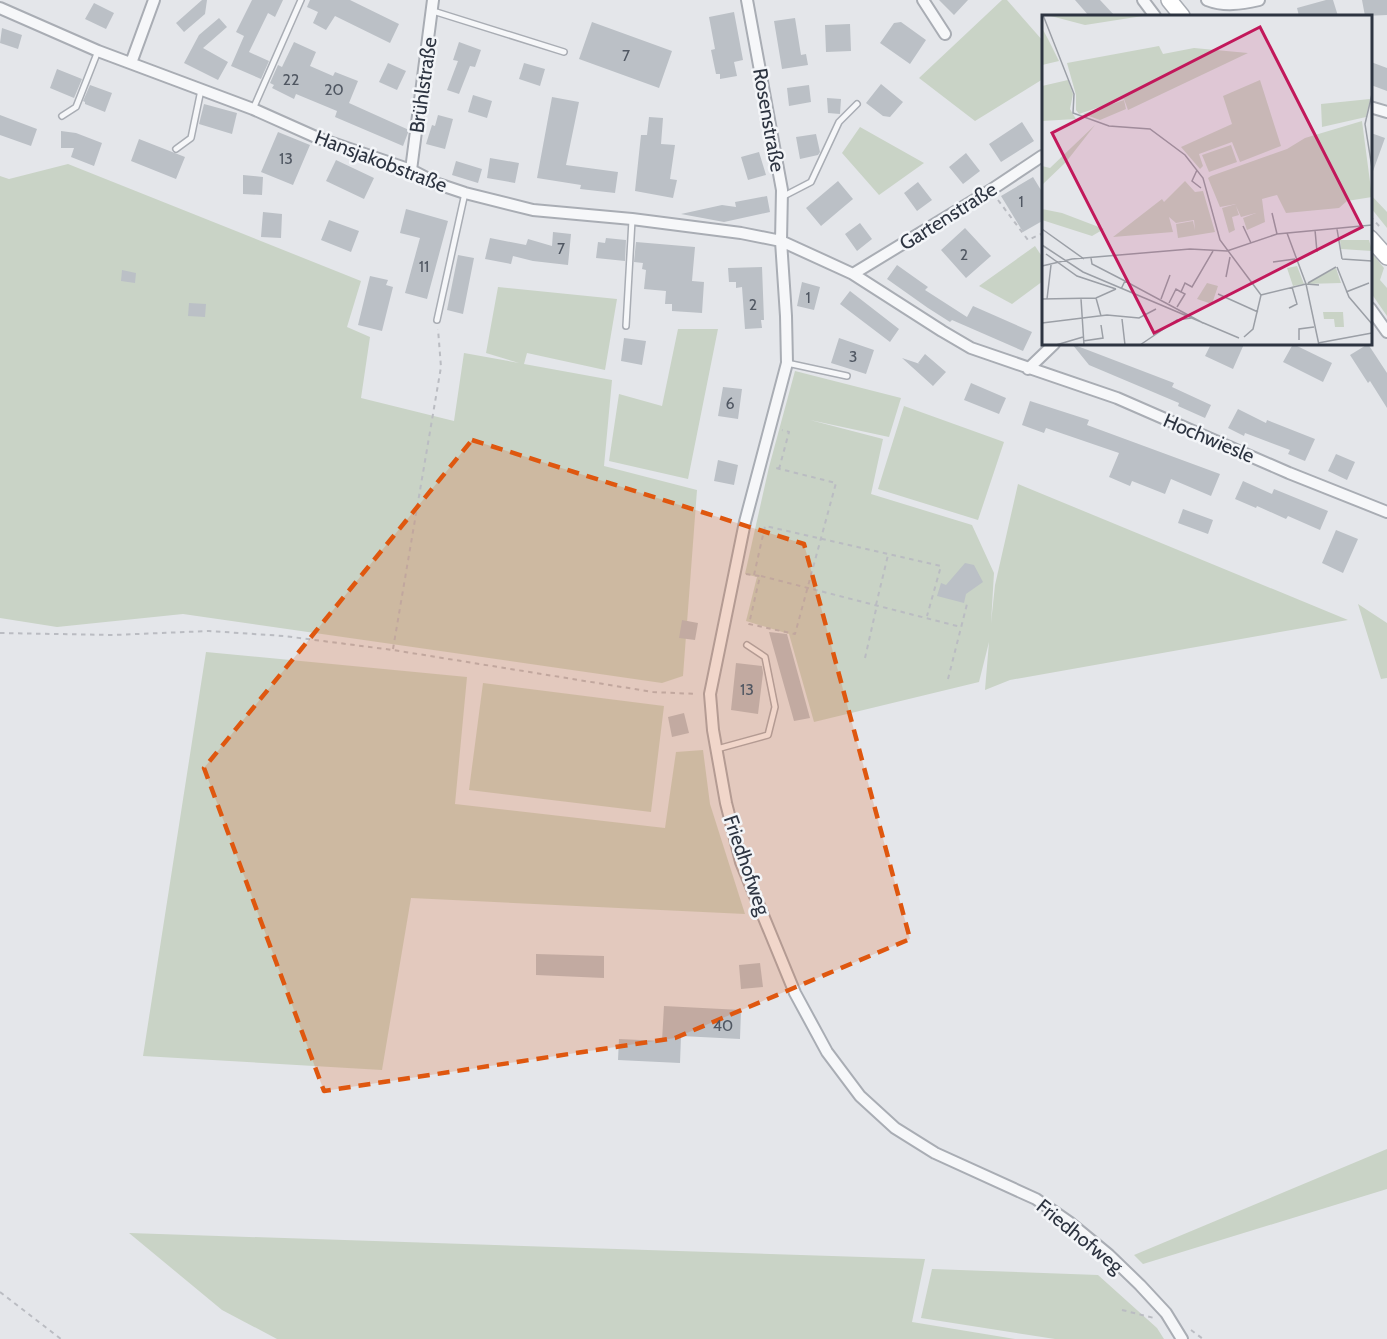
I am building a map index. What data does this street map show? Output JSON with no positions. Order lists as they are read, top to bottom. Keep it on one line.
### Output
{"streets":{"street":["Brühlstraße","Rosenstraße","Hansjakobstraße","Gartenstraße","Hochwiesle","Friedhofweg"]},"crossings":[["Brühlstraße","Hansjakobstraße"],["Rosenstraße","Hansjakobstraße"],["Rosenstraße","Hochwiesle"],["Rosenstraße","Friedhofweg"],["Hansjakobstraße","Hochwiesle"],["Hansjakobstraße","Friedhofweg"],["Gartenstraße","Hochwiesle"],["Hochwiesle","Friedhofweg"]],"house_numbers":["7","22","20","13","1","7","2","11","1","2","3","6","13","40"]}
